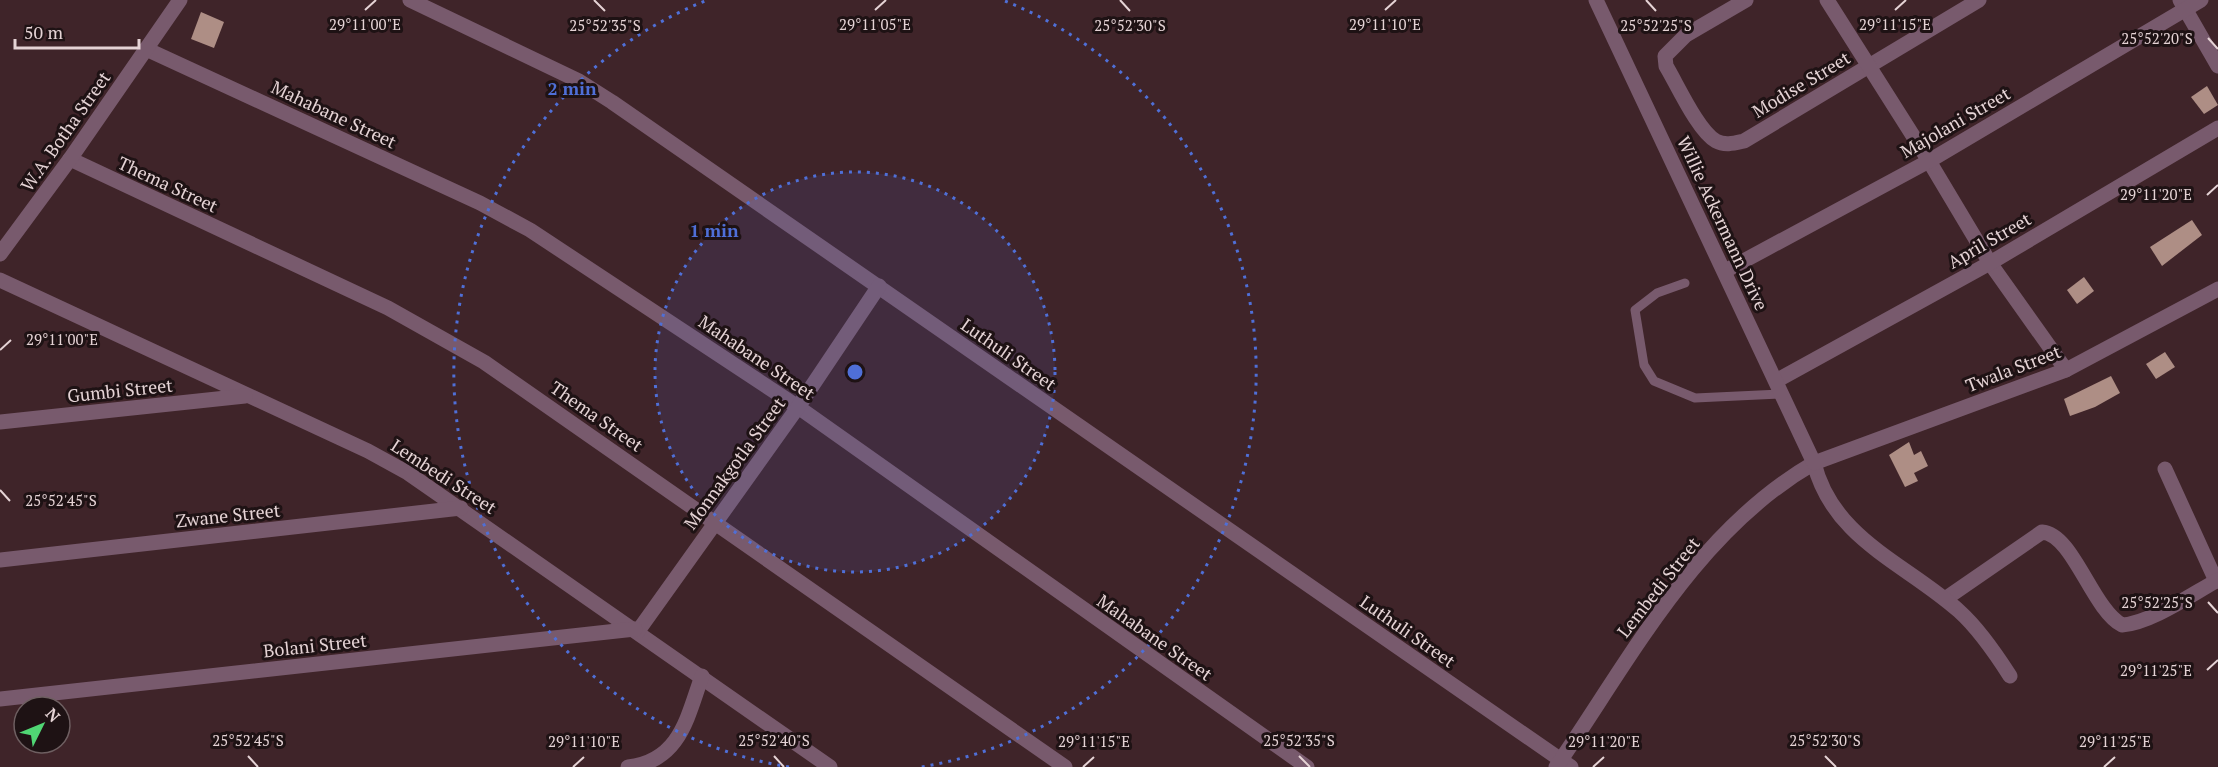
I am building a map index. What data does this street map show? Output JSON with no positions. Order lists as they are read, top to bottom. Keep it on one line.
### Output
{"streets":{"street":["Modise Street","Mahabane Street","Majolani Street","W.A. Botha Street","Thema Street","Willie Ackermann Drive","April Street","Luthuli Street","Twala Street","Gumbi Street","Monnakgotla Street","Lembedi Street","Zwane Street","Bolani Street"]},"crossings":[["Mahabane Street","W.A. Botha Street"],["Mahabane Street","Monnakgotla Street"],["Majolani Street","Willie Ackermann Drive"],["W.A. Botha Street","Thema Street"],["Thema Street","Monnakgotla Street"],["Willie Ackermann Drive","April Street"],["Willie Ackermann Drive","Twala Street"],["Willie Ackermann Drive","Lembedi Street"],["Luthuli Street","Monnakgotla Street"],["Luthuli Street","Lembedi Street"],["Twala Street","Lembedi Street"],["Gumbi Street","Lembedi Street"],["Monnakgotla Street","Lembedi Street"],["Monnakgotla Street","Bolani Street"],["Lembedi Street","Zwane Street"],["Lembedi Street","Bolani Street"]],"scale_bar":"50 m","north":"top right","coordinates":["29°11'15\"E","29°11'00\"E","29°11'05\"E","29°11'10\"E","25°52'30\"S","25°52'35\"S","25°52'25\"S","25°52'20\"S","29°11'20\"E","25°52'45\"S","29°11'25\"E","25°52'40\"S"],"rings":["2 min","1 min"]}
